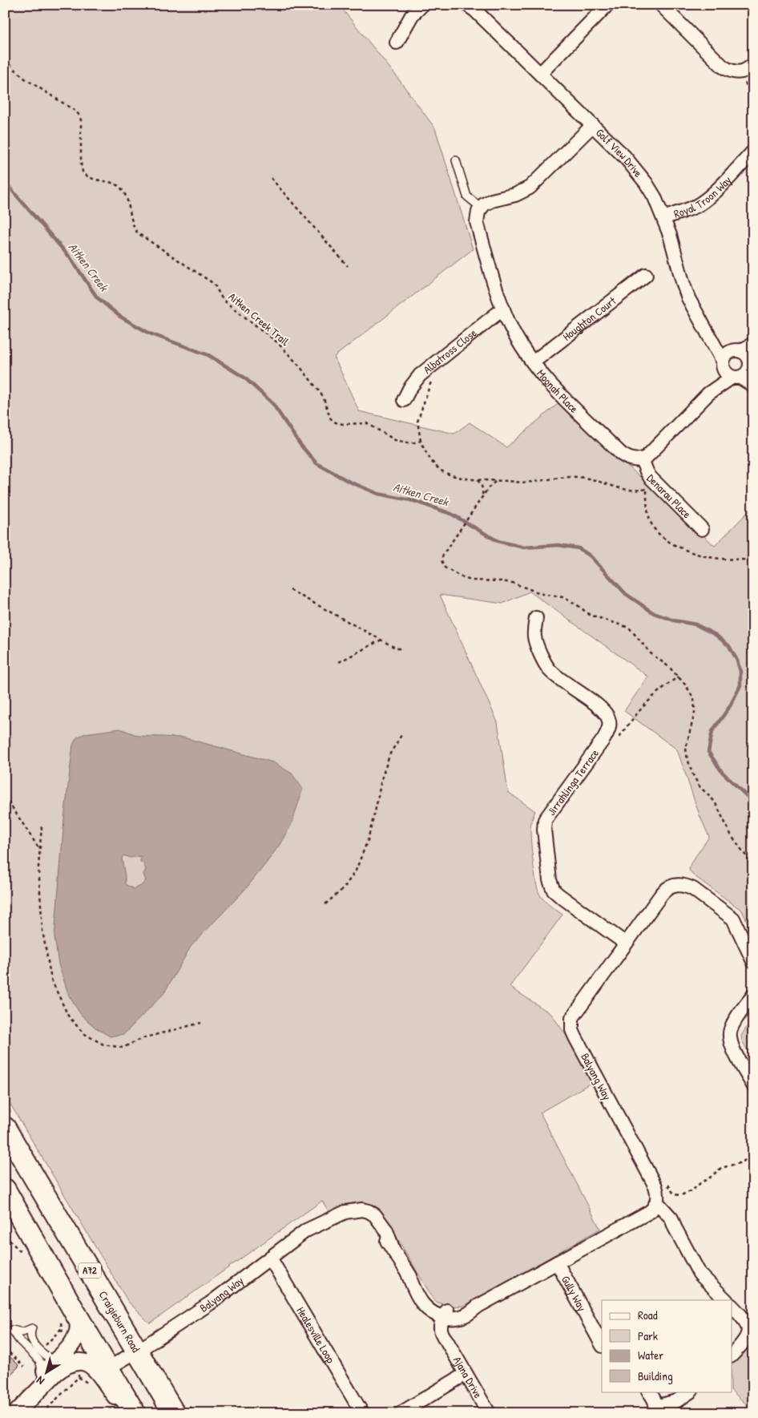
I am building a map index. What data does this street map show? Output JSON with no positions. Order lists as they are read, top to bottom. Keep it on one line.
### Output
{"streets":{"main road":["A72","Craigieburn Road"],"street":["Golf View Drive","Royal Troon Way","Houghton Court","Albatross Close","Moonah Place","Denarau Place","Jirrahlinga Terrace","Balyang Way","Gully Way","Healesville Loop","Ajana Drive"],"path":["Aitken Creek Trail"]},"crossings":[["Golf View Drive","Royal Troon Way"],["Houghton Court","Moonah Place"],["Albatross Close","Moonah Place"],["Moonah Place","Denarau Place"],["Jirrahlinga Terrace","Balyang Way"],["Balyang Way","Craigieburn Road"],["Balyang Way","Healesville Loop"],["Balyang Way","Ajana Drive"]],"water":["Aitken Creek"],"legend":["Road","Park","Water","Building"],"north":"bottom left"}
